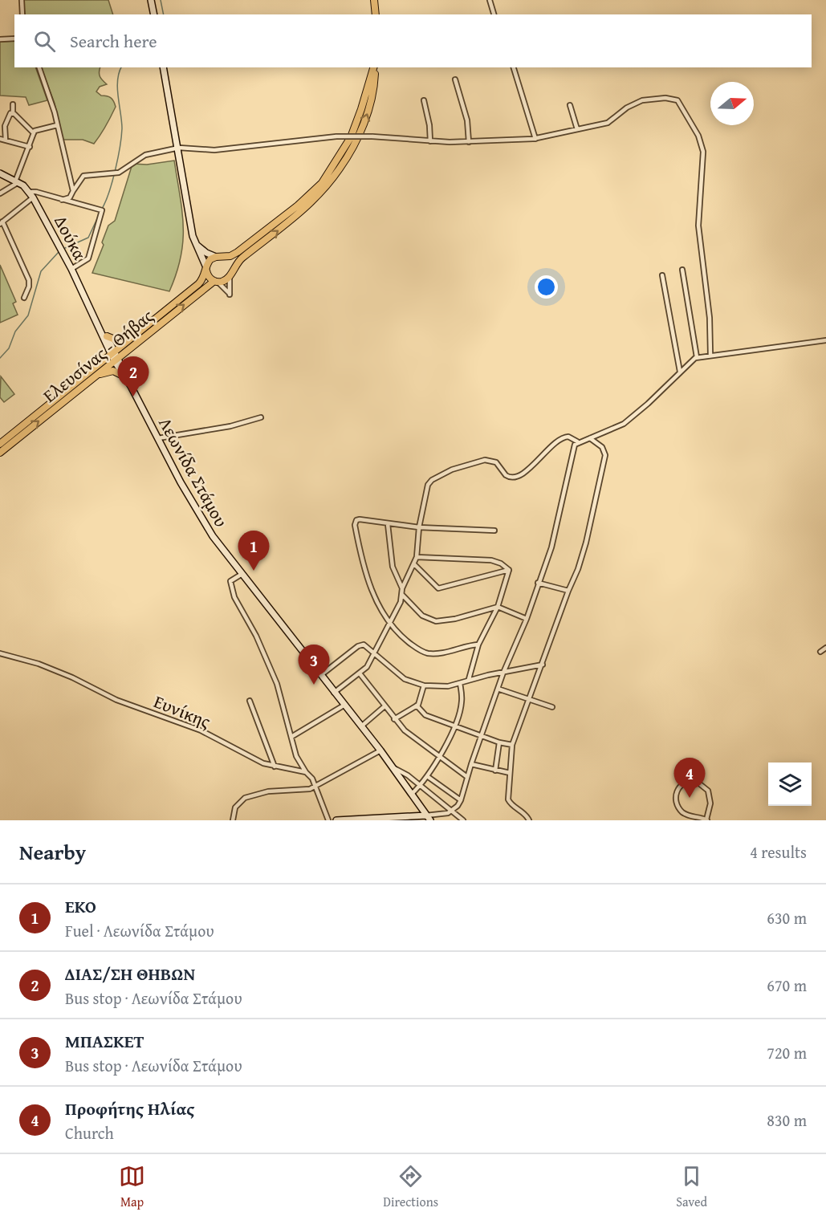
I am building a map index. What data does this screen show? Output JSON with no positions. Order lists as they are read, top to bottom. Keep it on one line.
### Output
{"streets":{"main road":["Δούκα","Ελευσίνας - Θήβας","Λεωνίδα Στάμου"],"street":["Ευνίκης"]},"crossings":[["Δούκα","Ελευσίνας - Θήβας"],["Δούκα","Λεωνίδα Στάμου"],["Ελευσίνας - Θήβας","Λεωνίδα Στάμου"]],"north":"right","page":{"search":"Search here","pins":["2","1","3","4"],"heading":["Nearby","4 results"],"list":[{"mark":"1","name":"EKO","note":"Fuel · Λεωνίδα Στάμου","value":"630 m"},{"mark":"2","name":"ΔΙΑΣ/ΣΗ ΘΗΒΩΝ","note":"Bus stop · Λεωνίδα Στάμου","value":"670 m"},{"mark":"3","name":"ΜΠΑΣΚΕΤ","note":"Bus stop · Λεωνίδα Στάμου","value":"720 m"},{"mark":"4","name":"Προφήτης Ηλίας","note":"Church","value":"830 m"}],"nav":["Map","Directions","Saved"]}}
